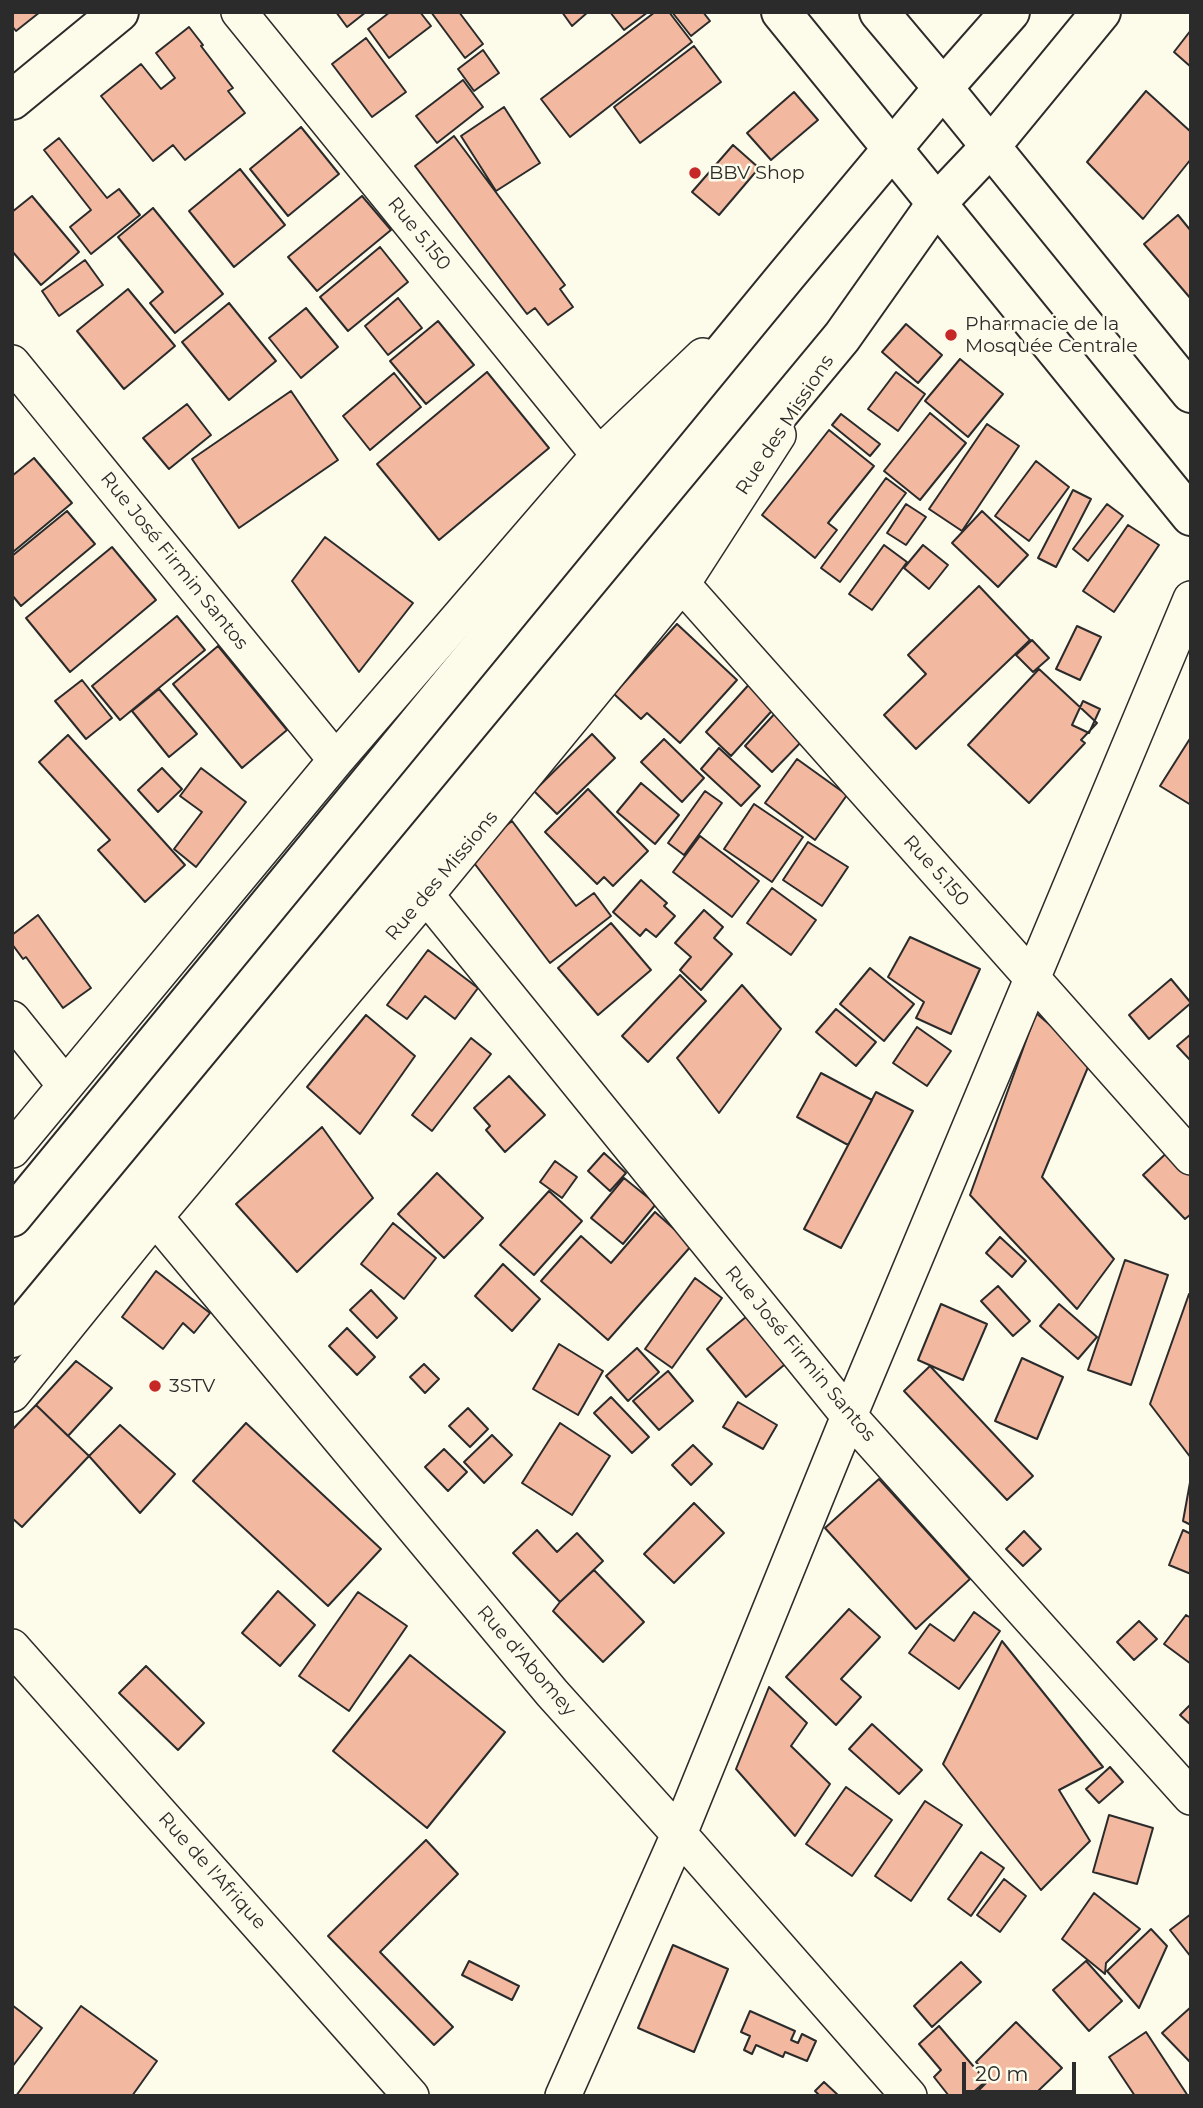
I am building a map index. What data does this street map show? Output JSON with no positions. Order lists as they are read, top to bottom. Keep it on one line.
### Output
{"streets":{"main road":["Rue des Missions"],"street":["Rue 5.150","Rue José Firmin Santos","Rue d'Abomey","Rue de l'Afrique"]},"crossings":[["Rue 5.150","Rue des Missions"],["Rue des Missions","Rue José Firmin Santos"],["Rue des Missions","Rue d'Abomey"]],"places":["BBV Shop","Pharmacie de la Mosquée Centrale","3STV"],"scale_bar":"20 m"}
